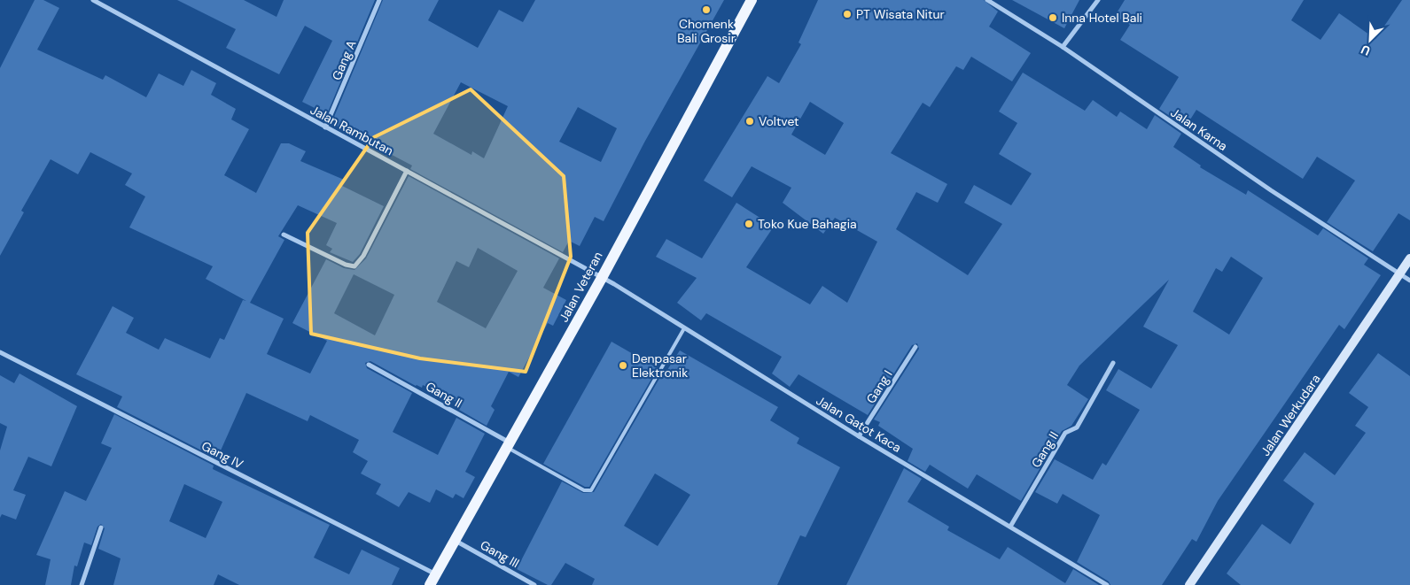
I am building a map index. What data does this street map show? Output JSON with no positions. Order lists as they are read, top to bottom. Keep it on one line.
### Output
{"streets":{"main road":["Jalan Veteran"],"street":["Gang A","Jalan Karna","Jalan Rambutan","Gang I","Gang II","Jalan Werkudara","Jalan Gatot Kaca","Gang IV","Gang III"]},"crossings":[["Gang A","Jalan Rambutan"],["Jalan Karna","Jalan Werkudara"],["Jalan Rambutan","Jalan Veteran"],["Jalan Rambutan","Jalan Gatot Kaca"],["Jalan Veteran","Gang II"],["Jalan Veteran","Jalan Gatot Kaca"],["Jalan Veteran","Gang IV"],["Jalan Veteran","Gang III"],["Gang I","Jalan Gatot Kaca"],["Gang II","Jalan Gatot Kaca"]],"places":["Chomenk Bali Grosir","PT Wisata Nitur","Inna Hotel Bali","Voltvet","Toko Kue Bahagia","Denpasar Elektronik"],"north":"bottom left"}
